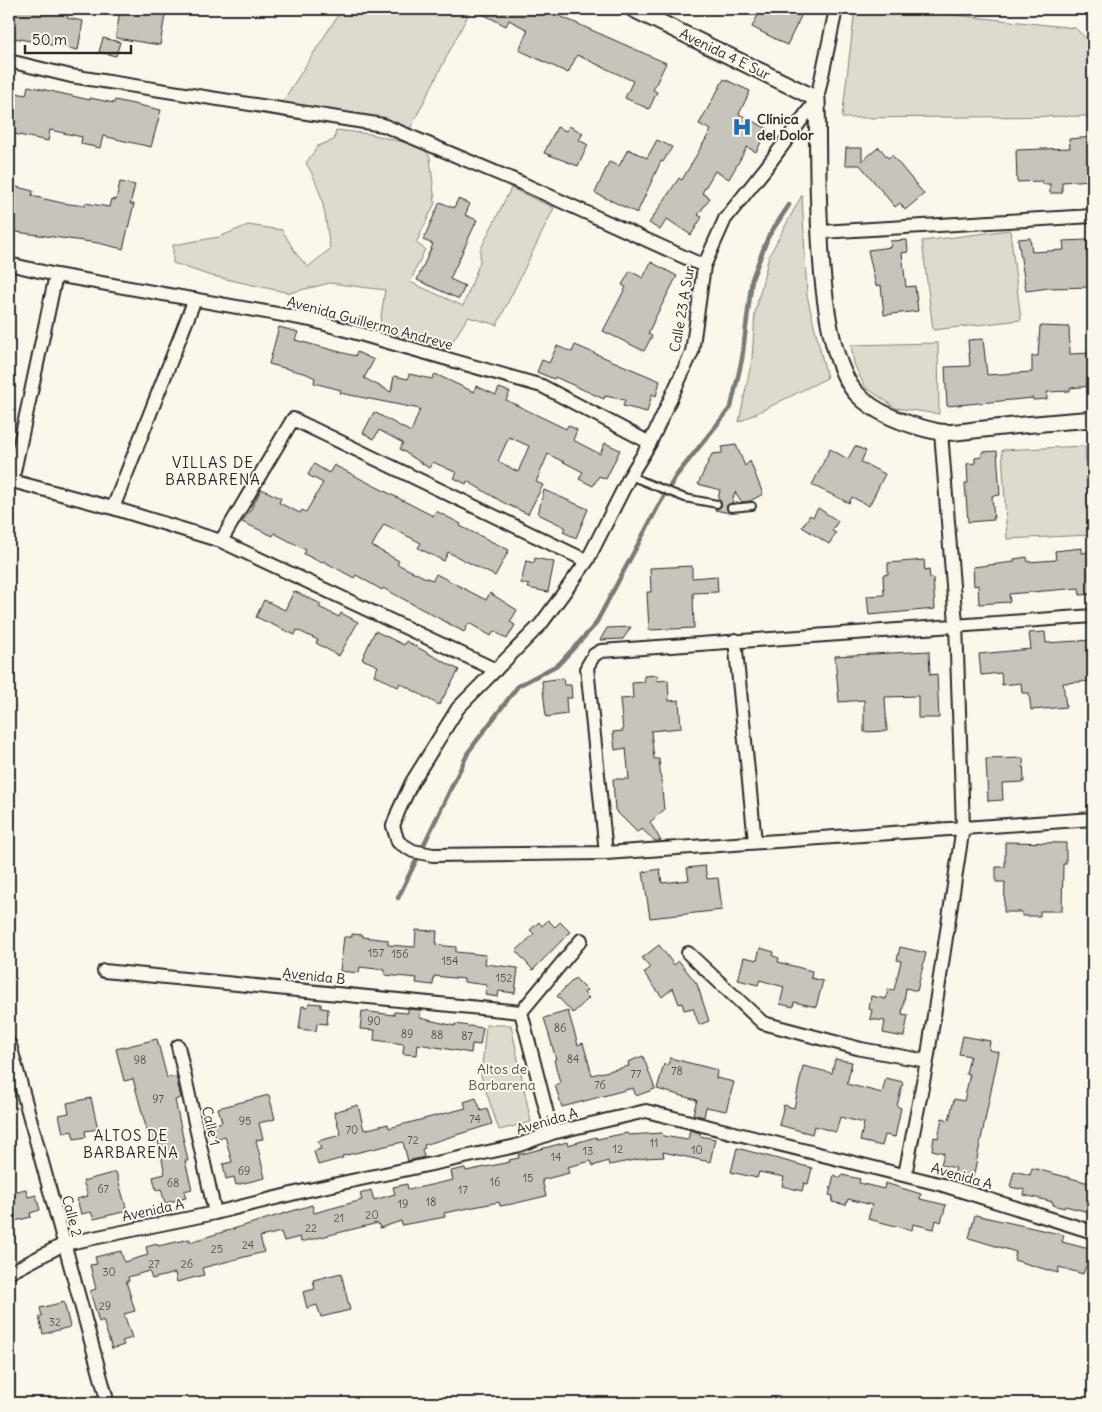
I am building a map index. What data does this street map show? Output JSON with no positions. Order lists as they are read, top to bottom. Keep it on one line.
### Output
{"streets":{"street":["Avenida 4 E Sur","Calle 23 A Sur","Avenida Guillermo Andreve","Avenida B","Avenida A","Calle 1","Calle 2"]},"crossings":[["Avenida 4 E Sur","Calle 23 A Sur"],["Calle 23 A Sur","Avenida Guillermo Andreve"],["Avenida A","Calle 1"],["Avenida A","Calle 2"]],"districts":["VILLAS DE BARBARENA","ALTOS DE BARBARENA"],"parks":["Altos de Barbarena"],"places":{"hospital":["Clínica del Dolor"]},"house_numbers":["157","156","154","152","90","86","89","88","87","84","98","78","77","76","97","74","95","70","72","11","12","10","13","14","69","15","16","68","67","17","18","19","20","21","22","24","25","27","26","30","29","32"],"scale_bar":"50 m"}
